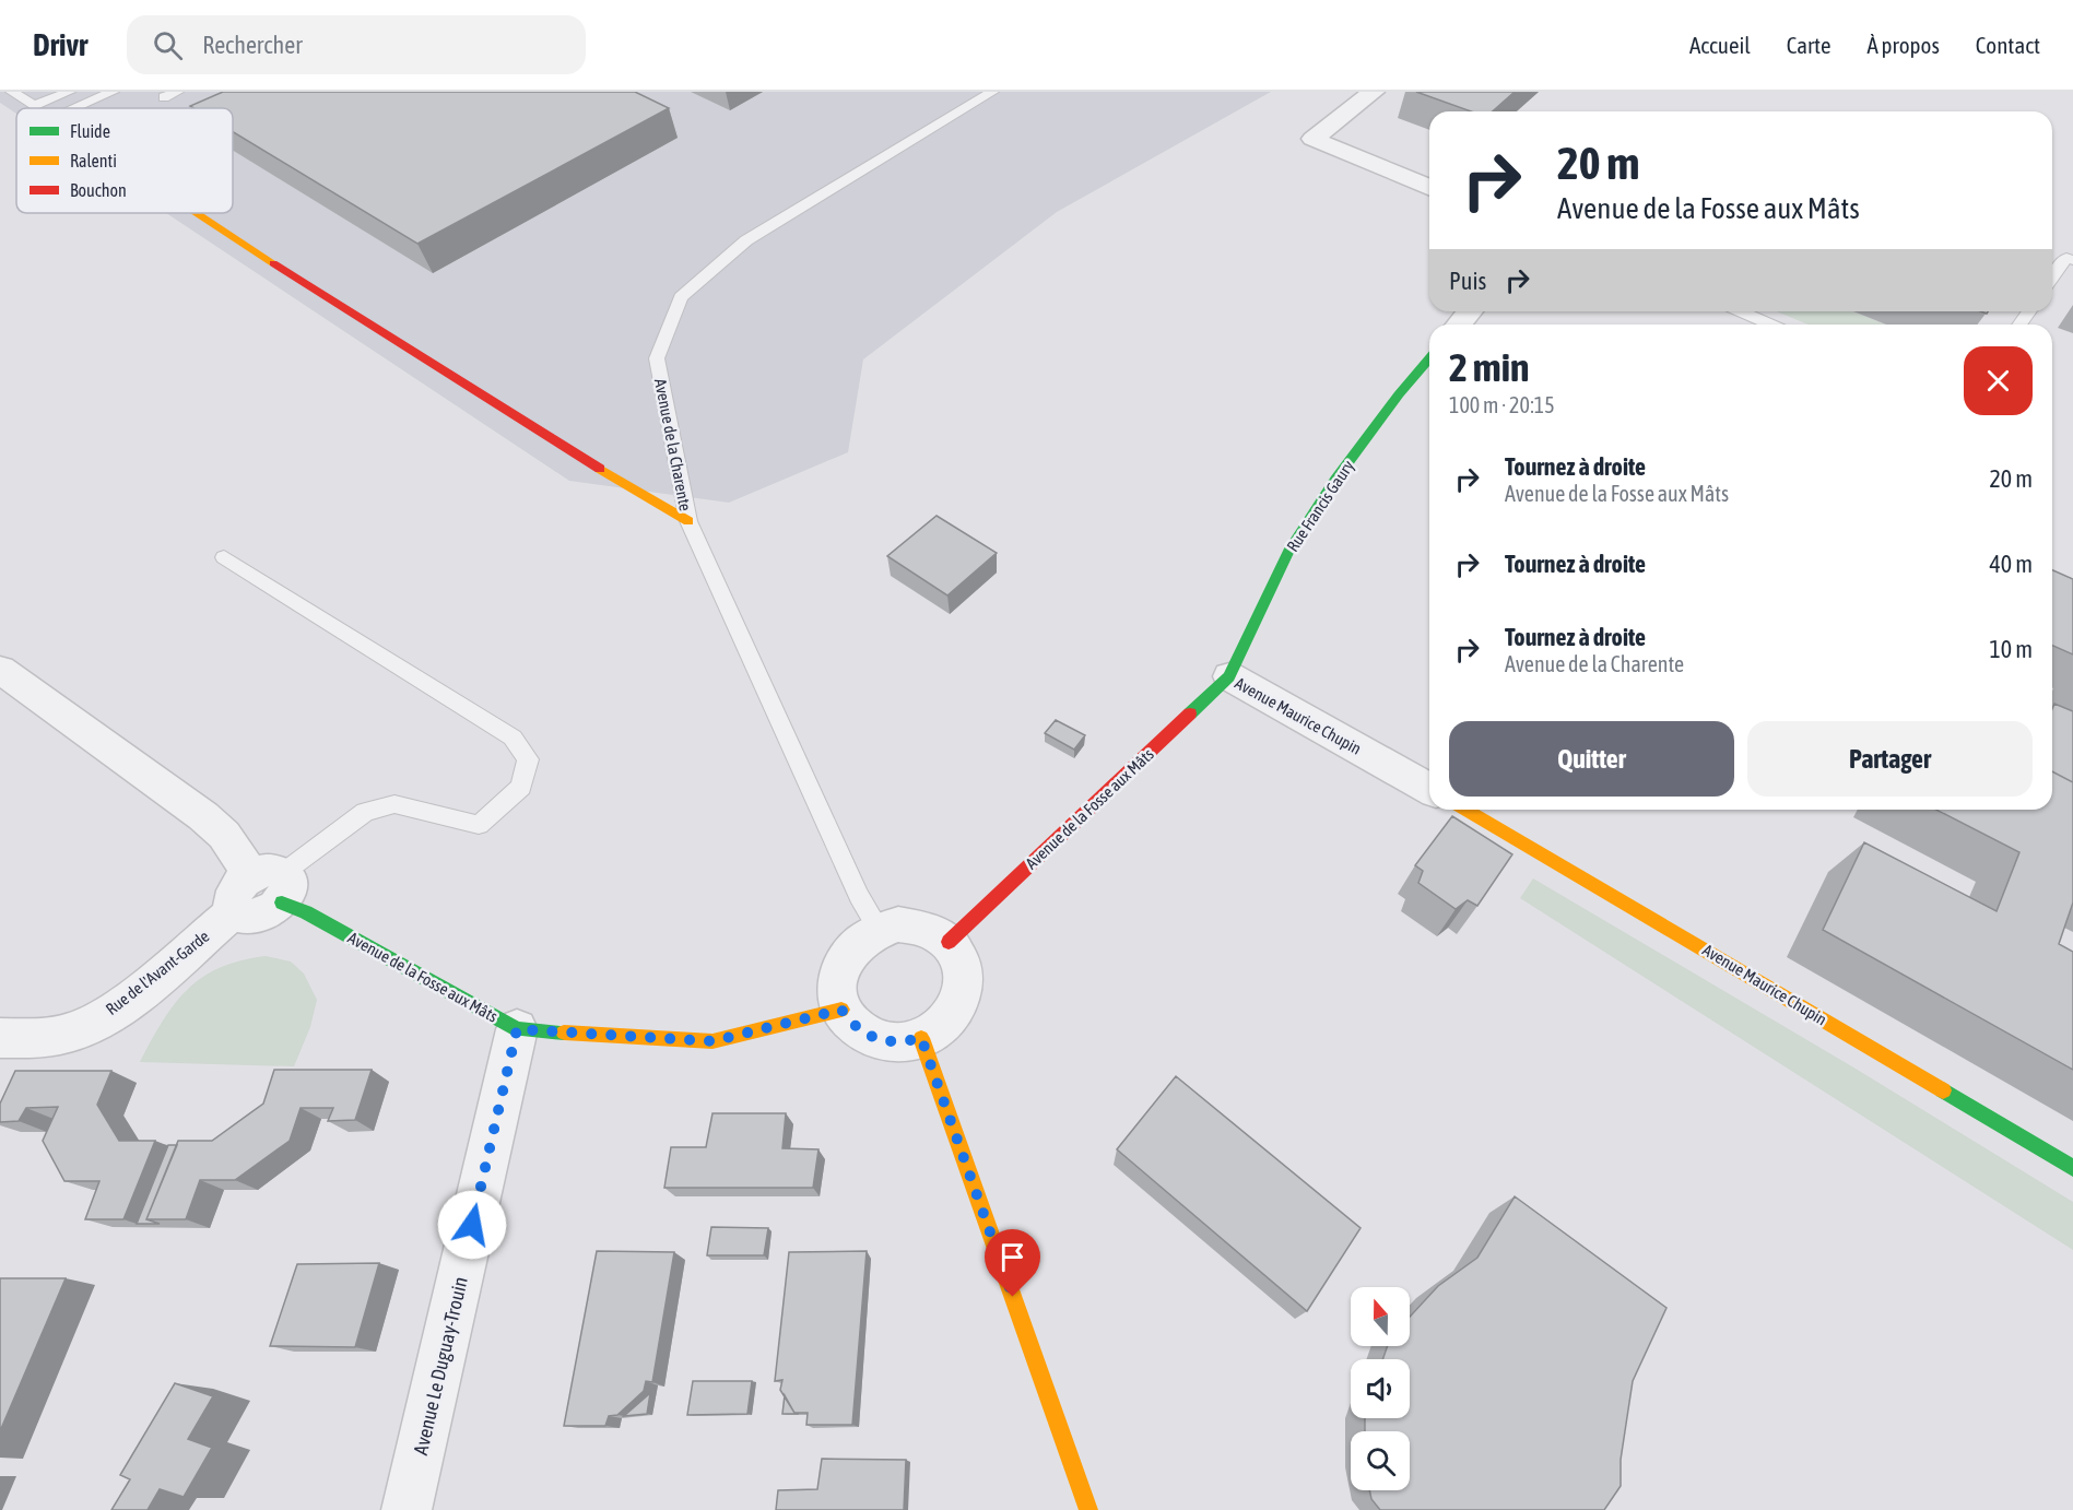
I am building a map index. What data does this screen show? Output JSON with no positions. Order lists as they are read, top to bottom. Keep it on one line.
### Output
{"streets":{"street":["Rue Francis Gaury","Avenue Maurice Chupin","Avenue de la Fosse aux Mâts","Rue de l'Avant-Garde","Avenue Le Duguay-Trouin"],"lane":["Avenue de la Charente"]},"crossings":[["Avenue de la Charente","Avenue de la Fosse aux Mâts"],["Rue Francis Gaury","Avenue Maurice Chupin"],["Rue Francis Gaury","Avenue de la Fosse aux Mâts"],["Avenue Maurice Chupin","Avenue de la Fosse aux Mâts"],["Avenue de la Fosse aux Mâts","Rue de l'Avant-Garde"],["Avenue de la Fosse aux Mâts","Avenue Le Duguay-Trouin"]],"legend":["Fluide","Ralenti","Bouchon"],"north":"top","page":{"header":"Drivr","search":"Rechercher","nav":["Accueil","Carte","À propos","Contact"],"turn":["20 m","Avenue de la Fosse aux Mâts"],"then":"Puis","heading":["2 min","100 m · 20:15"],"list":[{"name":"Tournez à droite","note":"Avenue de la Fosse aux Mâts","value":"20 m"},{"name":"Tournez à droite","value":"40 m"},{"name":"Tournez à droite","note":"Avenue de la Charente","value":"10 m"}],"buttons":["Quitter","Partager"]}}
